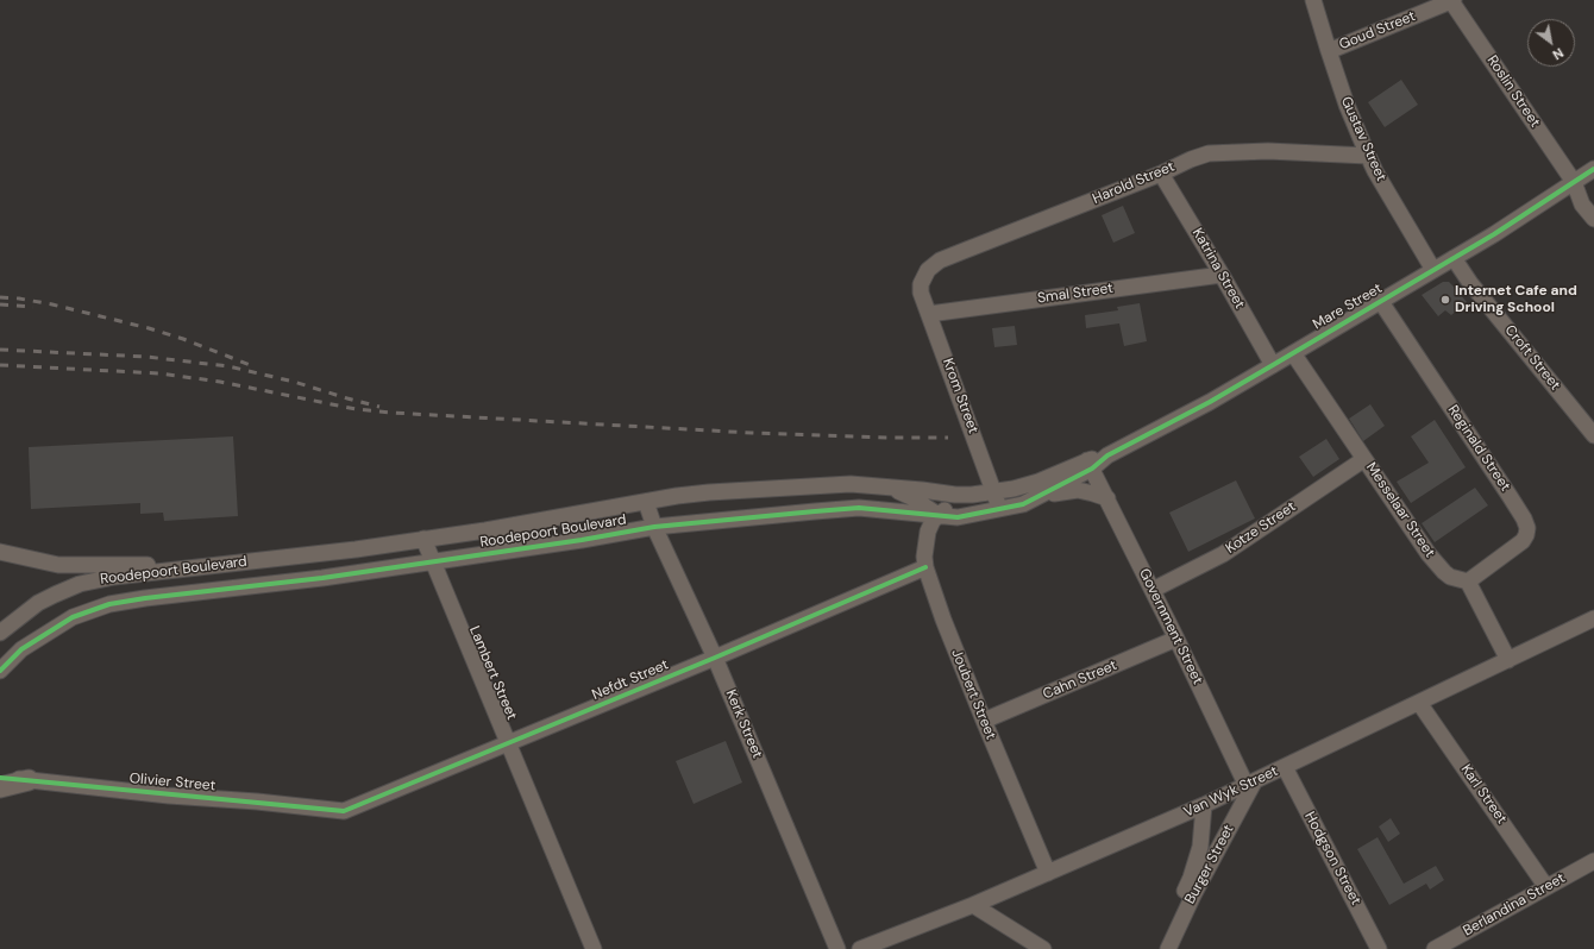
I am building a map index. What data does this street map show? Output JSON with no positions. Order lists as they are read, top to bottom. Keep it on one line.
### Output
{"streets":{"street":["Goud Street","Roslin Street","Gustav Street","Harold Street","Katrina Street","Smal Street","Mare Street","Croft Street","Krom Street","Reginald Street","Messelaar Street","Kotze Street","Roodepoort Boulevard","Government Street","Lambert Street","Nefdt Street","Cahn Street","Joubert Street","Kerk Street","Olivier Street","Van Wyk Street","Karl Street","Hodgson Street","Burger Street","Berlandina Street"]},"crossings":[["Goud Street","Roslin Street"],["Goud Street","Gustav Street"],["Roslin Street","Mare Street"],["Gustav Street","Harold Street"],["Gustav Street","Mare Street"],["Harold Street","Katrina Street"],["Harold Street","Krom Street"],["Katrina Street","Smal Street"],["Katrina Street","Mare Street"],["Smal Street","Krom Street"],["Mare Street","Croft Street"],["Mare Street","Reginald Street"],["Mare Street","Messelaar Street"],["Mare Street","Roodepoort Boulevard"],["Mare Street","Government Street"],["Krom Street","Roodepoort Boulevard"],["Reginald Street","Messelaar Street"],["Messelaar Street","Kotze Street"],["Kotze Street","Government Street"],["Roodepoort Boulevard","Government Street"],["Roodepoort Boulevard","Lambert Street"],["Roodepoort Boulevard","Joubert Street"],["Roodepoort Boulevard","Kerk Street"],["Government Street","Cahn Street"],["Government Street","Van Wyk Street"],["Government Street","Burger Street"],["Lambert Street","Nefdt Street"],["Nefdt Street","Joubert Street"],["Nefdt Street","Kerk Street"],["Nefdt Street","Olivier Street"],["Cahn Street","Joubert Street"],["Joubert Street","Van Wyk Street"],["Van Wyk Street","Karl Street"],["Van Wyk Street","Hodgson Street"],["Van Wyk Street","Burger Street"],["Karl Street","Berlandina Street"]],"places":["Internet Cafe and Driving School"],"north":"bottom right"}
